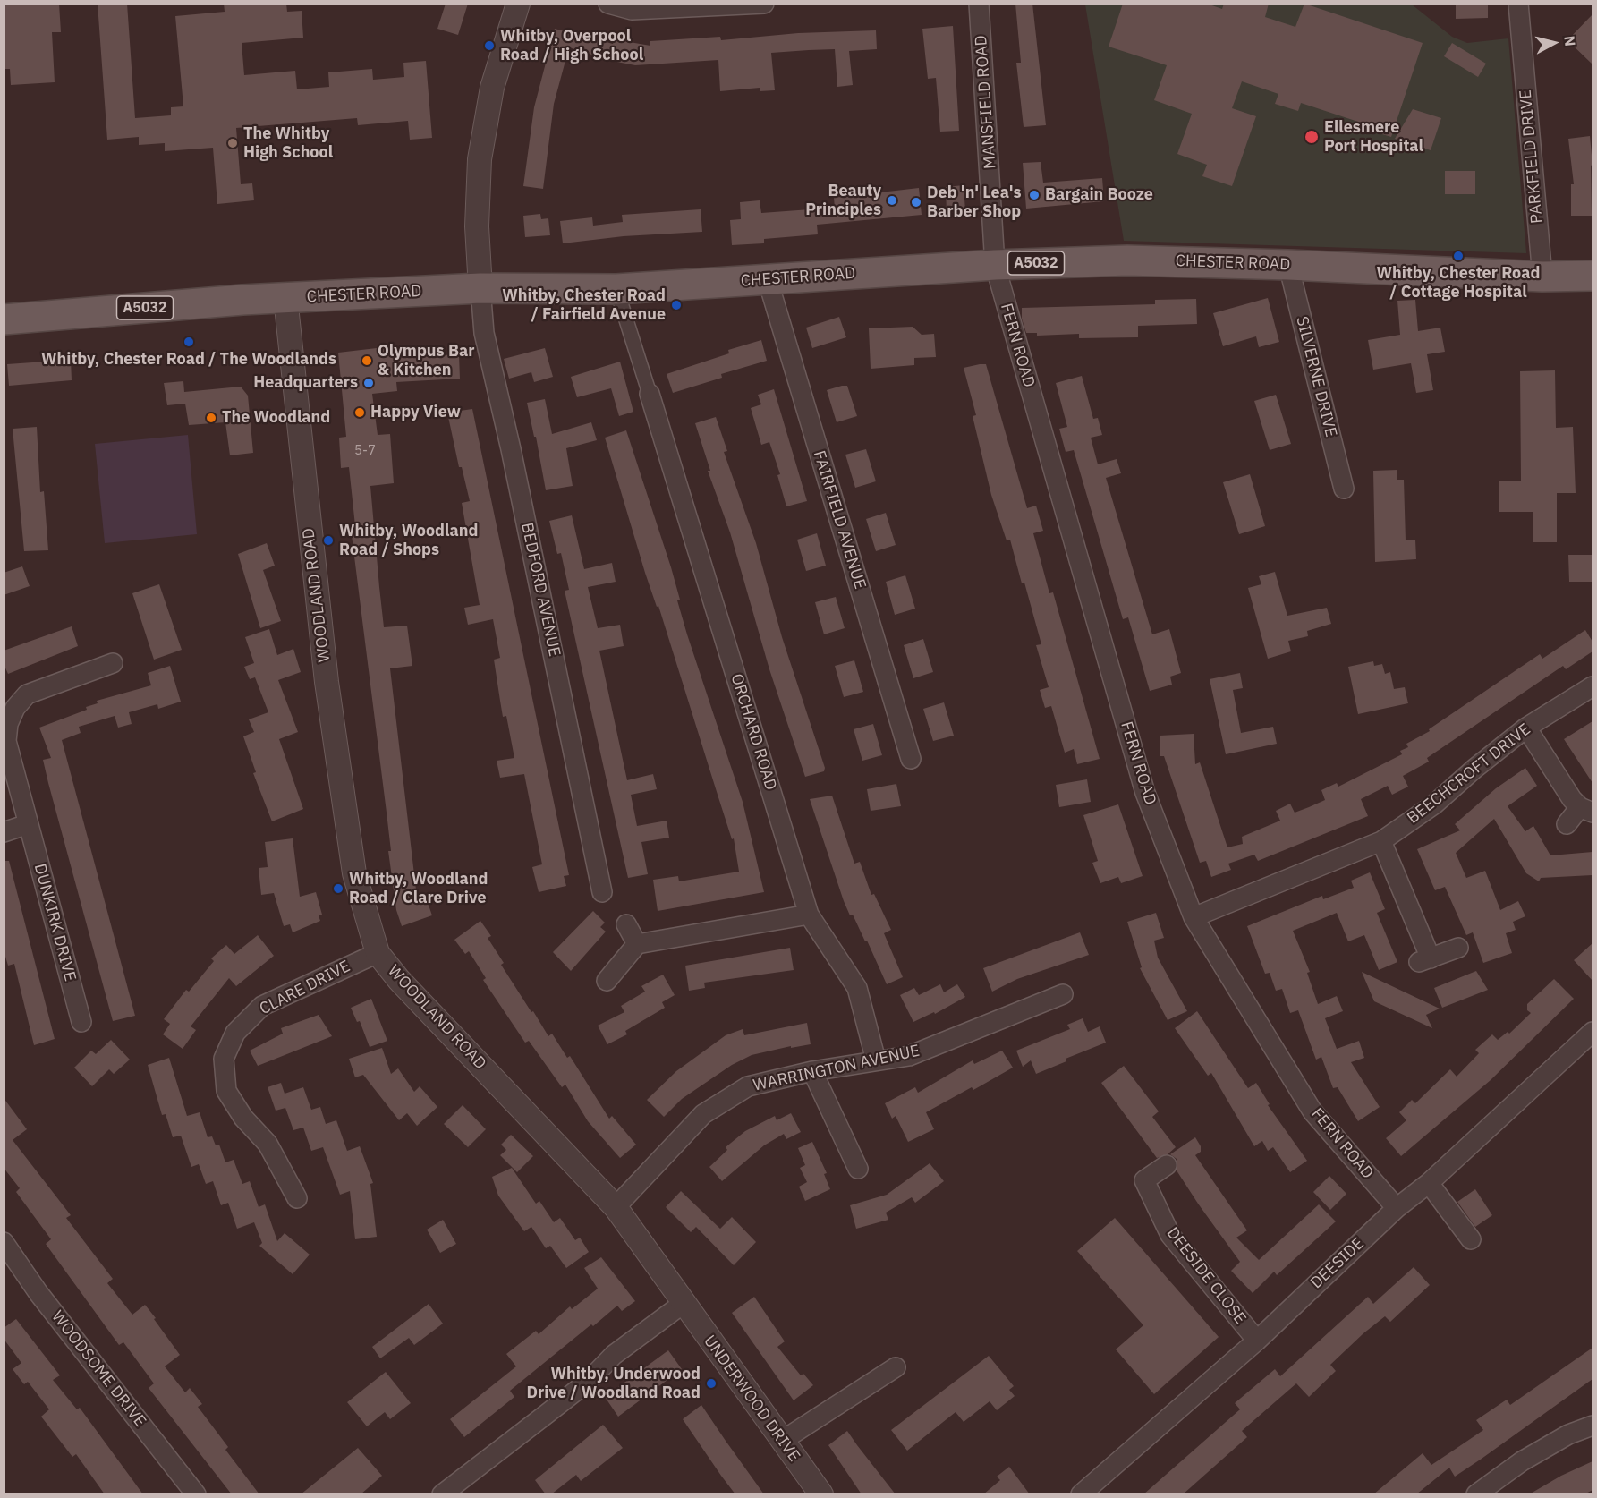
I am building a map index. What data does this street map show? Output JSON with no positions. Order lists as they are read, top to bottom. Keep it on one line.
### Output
{"streets":{"main road":["A5032","CHESTER ROAD"],"street":["MANSFIELD ROAD","PARKFIELD DRIVE","FERN ROAD","SILVERNE DRIVE","FAIRFIELD AVENUE","BEDFORD AVENUE","WOODLAND ROAD","ORCHARD ROAD","BEECHCROFT DRIVE","DUNKIRK DRIVE","CLARE DRIVE","WARRINGTON AVENUE","DEESIDE","DEESIDE CLOSE","WOODSOME DRIVE","UNDERWOOD DRIVE"]},"crossings":[["MANSFIELD ROAD","CHESTER ROAD"],["MANSFIELD ROAD","FERN ROAD"],["PARKFIELD DRIVE","CHESTER ROAD"],["CHESTER ROAD","FERN ROAD"],["CHESTER ROAD","SILVERNE DRIVE"],["CHESTER ROAD","FAIRFIELD AVENUE"],["CHESTER ROAD","BEDFORD AVENUE"],["CHESTER ROAD","WOODLAND ROAD"],["FERN ROAD","BEECHCROFT DRIVE"],["FERN ROAD","DEESIDE"],["WOODLAND ROAD","CLARE DRIVE"],["WOODLAND ROAD","WARRINGTON AVENUE"],["WOODLAND ROAD","UNDERWOOD DRIVE"],["ORCHARD ROAD","WARRINGTON AVENUE"],["DEESIDE","DEESIDE CLOSE"]],"places":["Whitby, Overpool Road / High School","Ellesmere Port Hospital","The Whitby High School","Bargain Booze","Beauty Principles","Deb 'n' Lea's Barber Shop","Whitby, Chester Road / Cottage Hospital","Whitby, Chester Road / Fairfield Avenue","Whitby, Chester Road / The Woodlands","Olympus Bar & Kitchen","Headquarters","Happy View","The Woodland","Whitby, Woodland Road / Shops","Whitby, Woodland Road / Clare Drive","Whitby, Underwood Drive / Woodland Road"],"house_numbers":["5-7"],"north":"right"}
